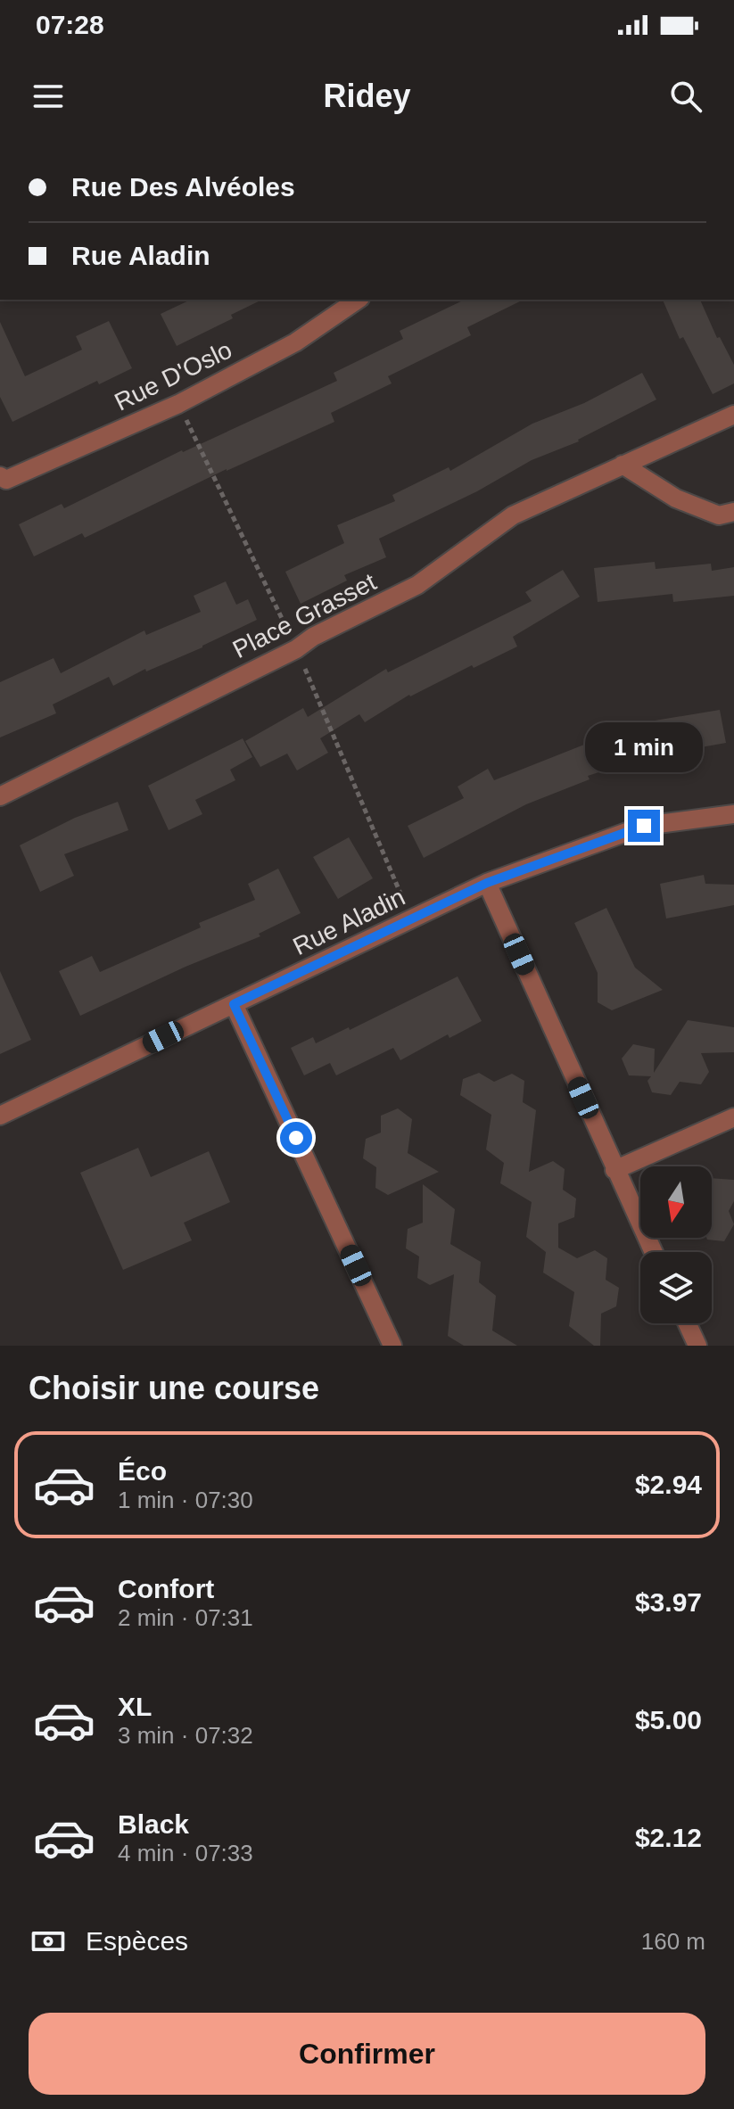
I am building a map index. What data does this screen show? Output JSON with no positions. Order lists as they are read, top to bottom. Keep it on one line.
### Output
{"streets":{"street":["Rue D'Oslo","Place Grasset","Rue Aladin"]},"north":"bottom","page":{"status":"07:28","header":"Ridey","banner":["Rue Des Alvéoles","Rue Aladin"],"bubble":"1 min","heading":"Choisir une course","list":[{"name":"Éco","note":"1 min · 07:30","value":"$2.94"},{"name":"Confort","note":"2 min · 07:31","value":"$3.97"},{"name":"XL","note":"3 min · 07:32","value":"$5.00"},{"name":"Black","note":"4 min · 07:33","value":"$2.12"}],"pay":["Espèces","160 m"],"buttons":"Confirmer"}}
